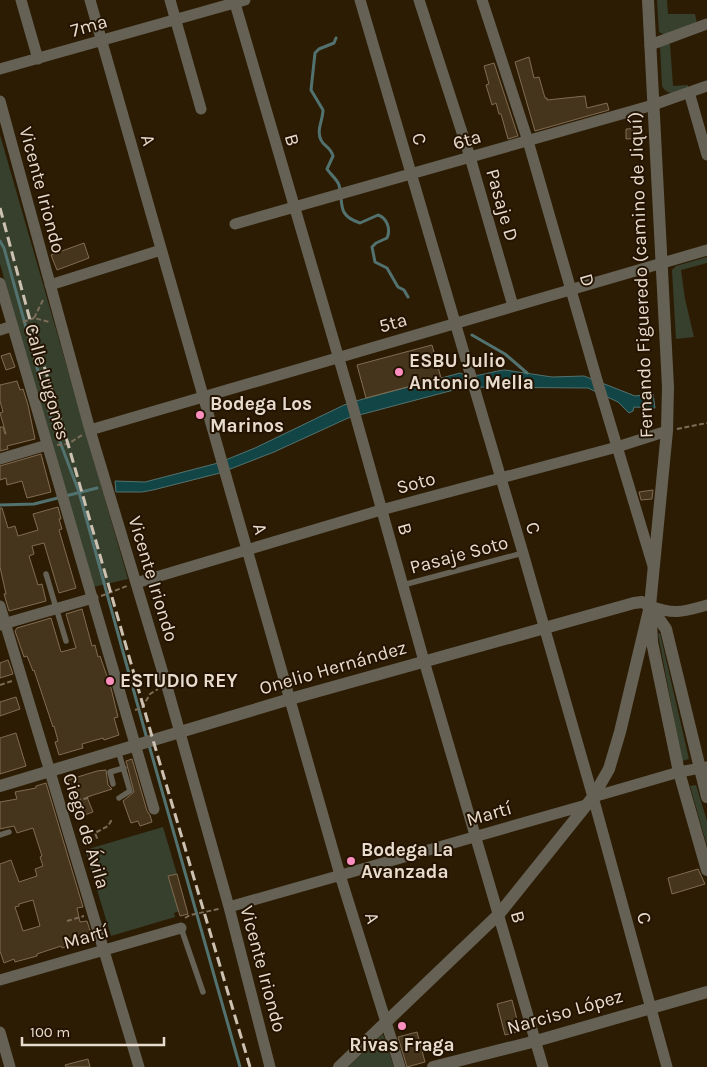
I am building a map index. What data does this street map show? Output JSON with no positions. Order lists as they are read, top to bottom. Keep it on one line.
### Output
{"streets":{"street":["7ma","C","A","B","6ta","Vicente Iriondo","Pasaje D","Fernando Figueredo (camino de Jiquí)","D","5ta","Calle Lugones","Soto","Onelio Hernández","Martí","Ciego de Ávila","Narciso López"],"lane":["Pasaje Soto"]},"crossings":[["7ma","A"],["7ma","B"],["C","6ta"],["C","Fernando Figueredo (camino de Jiquí)"],["C","5ta"],["C","Soto"],["C","Pasaje Soto"],["C","Onelio Hernández"],["C","Martí"],["C","Narciso López"],["A","Fernando Figueredo (camino de Jiquí)"],["A","5ta"],["A","Soto"],["A","Onelio Hernández"],["A","Martí"],["B","6ta"],["B","Fernando Figueredo (camino de Jiquí)"],["B","5ta"],["B","Soto"],["B","Pasaje Soto"],["B","Onelio Hernández"],["B","Martí"],["B","Narciso López"],["6ta","Pasaje D"],["6ta","Fernando Figueredo (camino de Jiquí)"],["6ta","D"],["Vicente Iriondo","5ta"],["Vicente Iriondo","Soto"],["Vicente Iriondo","Onelio Hernández"],["Vicente Iriondo","Martí"],["Pasaje D","5ta"],["Fernando Figueredo (camino de Jiquí)","D"],["Fernando Figueredo (camino de Jiquí)","5ta"],["Fernando Figueredo (camino de Jiquí)","Soto"],["Fernando Figueredo (camino de Jiquí)","Onelio Hernández"],["Fernando Figueredo (camino de Jiquí)","Martí"],["D","5ta"],["D","Soto"],["Calle Lugones","Onelio Hernández"],["Onelio Hernández","Ciego de Ávila"],["Martí","Ciego de Ávila"]],"places":["ESBU Julio Antonio Mella","Bodega Los Marinos","ESTUDIO REY","Bodega La Avanzada","Rivas Fraga"],"scale_bar":"100 m"}
